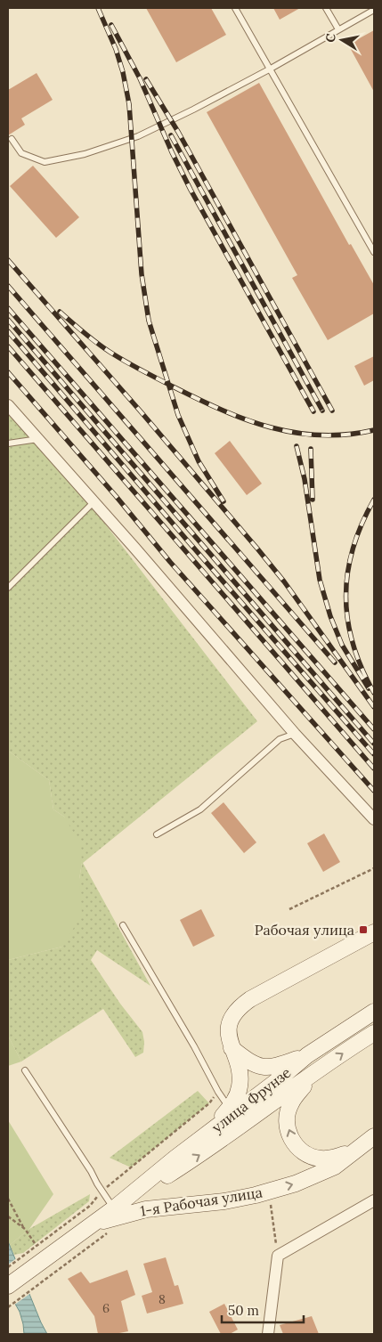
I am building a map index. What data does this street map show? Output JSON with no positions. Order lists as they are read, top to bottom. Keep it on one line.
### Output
{"streets":{"main road":["улица Фрунзе","1-я Рабочая улица"]},"crossings":[["улица Фрунзе","1-я Рабочая улица"]],"one_way":["1-я Рабочая улица"],"places":{"transit":["Рабочая улица"]},"house_numbers":["8","6"],"scale_bar":"50 m","north":"left"}
